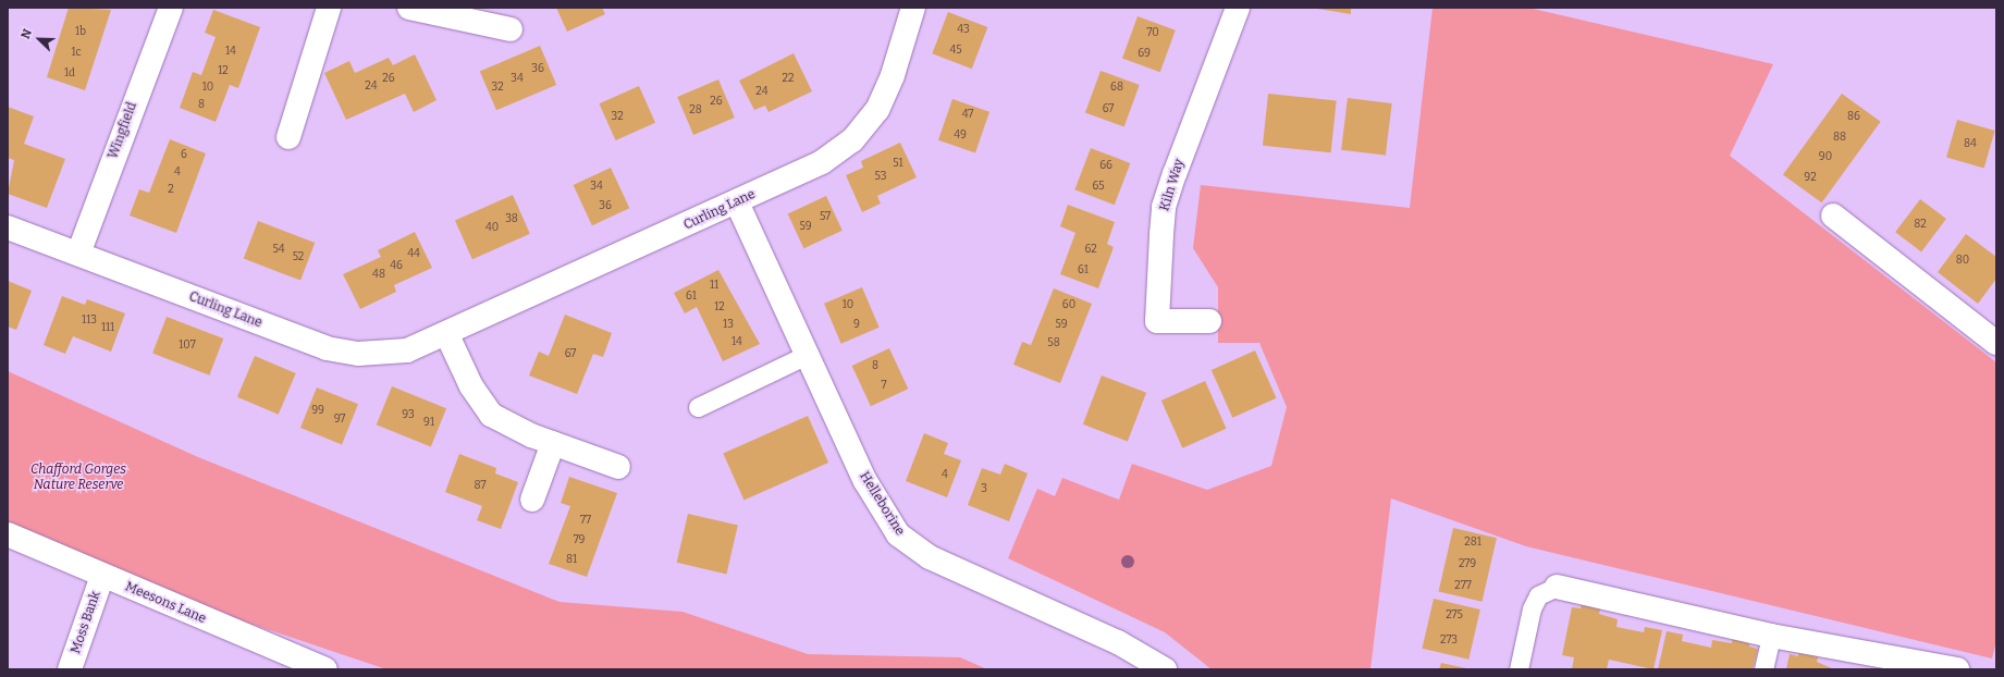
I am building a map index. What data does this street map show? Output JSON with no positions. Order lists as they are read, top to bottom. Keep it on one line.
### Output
{"streets":{"street":["Wingfield","Kiln Way","Curling Lane","Helleborine","Meesons Lane","Moss Bank"]},"crossings":[["Wingfield","Curling Lane"],["Curling Lane","Helleborine"],["Meesons Lane","Moss Bank"]],"parks":["Chafford Gorges Nature Reserve"],"house_numbers":["43","1b","70","45","14","1c","69","36","12","1d","26","34","22","24","10","32","68","24","26","8","67","28","47","32","86","49","88","84","6","90","51","66","4","53","92","34","65","2","36","57","38","82","59","40","54","62","44","52","80","46","61","48","11","61","10","60","12","113","13","9","59","111","14","58","107","67","8","7","99","93","97","91","4","87","3","77","79","281","81","279","277","275","273"],"north":"top left"}
